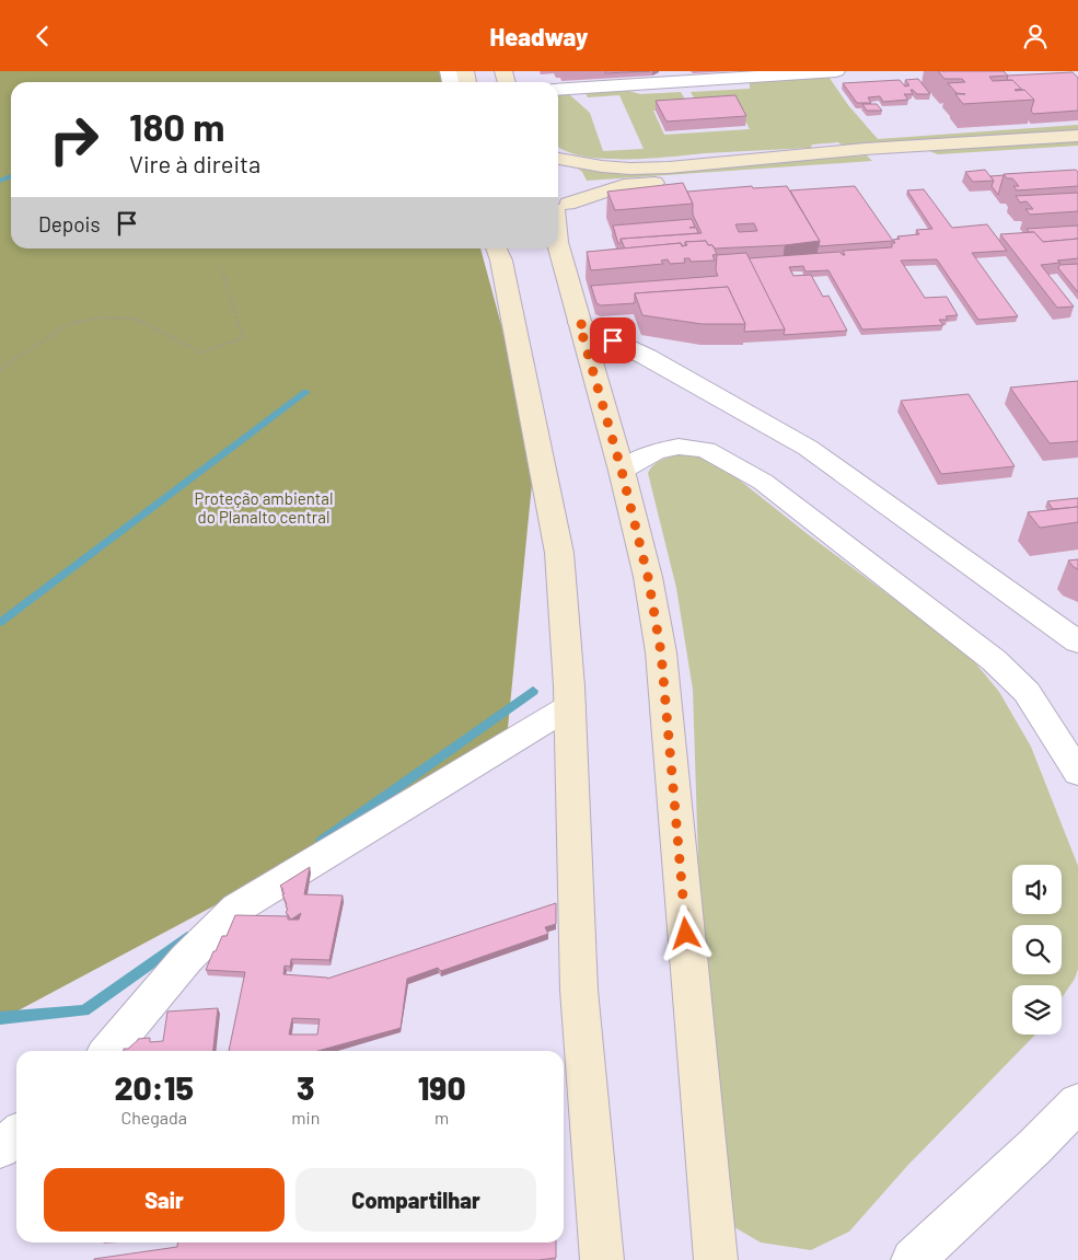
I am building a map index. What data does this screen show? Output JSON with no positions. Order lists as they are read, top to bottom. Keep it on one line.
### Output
{"parks":["Proteção ambiental do Planalto central"],"page":{"header":"Headway","turn":["180 m","Vire à direita"],"then":"Depois","eta":["20:15","Chegada","3","min","190","m"],"buttons":["Sair","Compartilhar"]}}
